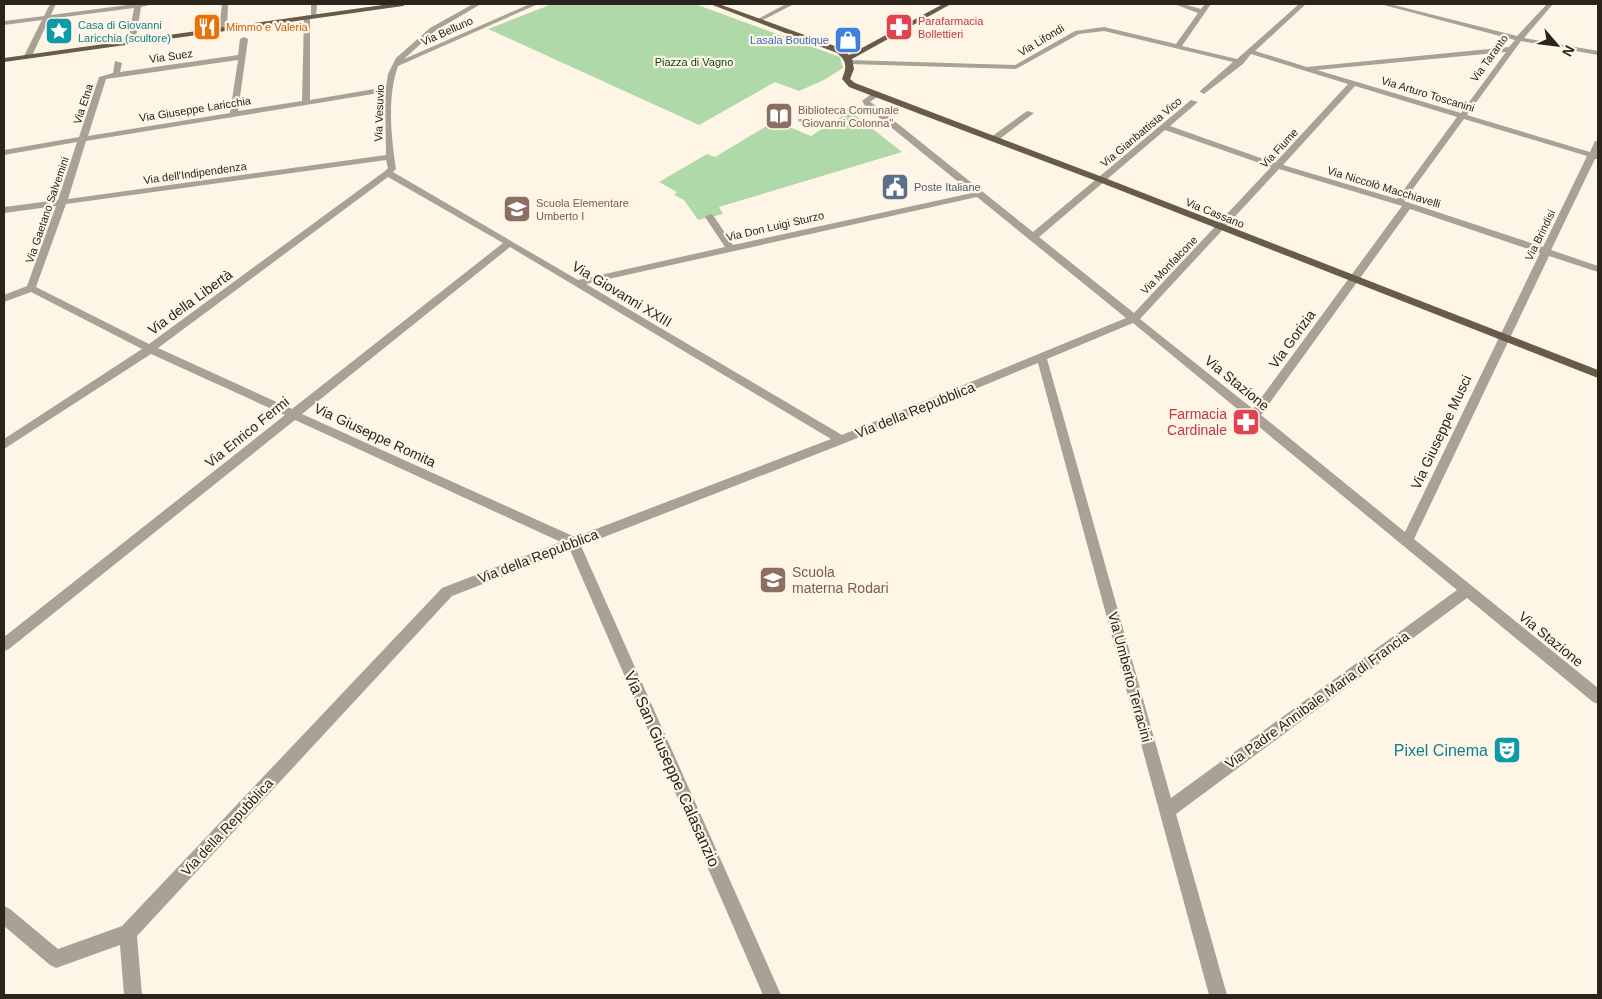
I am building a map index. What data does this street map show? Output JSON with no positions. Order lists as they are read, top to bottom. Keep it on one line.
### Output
{"streets":{"main road":["Via Cassano"],"street":["Via Belluno","Via Lifondi","Via Suez","Via Taranto","Via Arturo Toscanini","Via Etna","Via Giuseppe Laricchia","Via Vesuvio","Via Gianbattista Vico","Via Fiume","Via dell'Indipendenza","Via Niccolò Macchiavelli","Via Gaetano Salvemini","Via Don Luigi Sturzo","Via Brindisi","Via Monfalcone","Via Giovanni XXIII","Via della Libertà","Via Gorizia","Via Stazione","Via della Repubblica","Via Enrico Fermi","Via Giuseppe Musci","Via Giuseppe Romita","Via Umberto Terracini","Via Padre Annibale Maria di Francia","Via San Giuseppe Calasanzio"]},"crossings":[["Via Belluno","Via Vesuvio"],["Via Lifondi","Via Cassano"],["Via Suez","Via Etna"],["Via Taranto","Via Arturo Toscanini"],["Via Taranto","Via Niccolò Macchiavelli"],["Via Taranto","Via Cassano"],["Via Taranto","Via Gorizia"],["Via Arturo Toscanini","Via Fiume"],["Via Arturo Toscanini","Via Brindisi"],["Via Etna","Via Giuseppe Laricchia"],["Via Etna","Via Gaetano Salvemini"],["Via Giuseppe Laricchia","Via Vesuvio"],["Via Giuseppe Laricchia","Via Gaetano Salvemini"],["Via Vesuvio","Via dell'Indipendenza"],["Via Vesuvio","Via Giovanni XXIII"],["Via Vesuvio","Via della Libertà"],["Via Gianbattista Vico","Via Niccolò Macchiavelli"],["Via Gianbattista Vico","Via Cassano"],["Via Gianbattista Vico","Via Stazione"],["Via Fiume","Via Niccolò Macchiavelli"],["Via Fiume","Via Cassano"],["Via Fiume","Via Monfalcone"],["Via dell'Indipendenza","Via Gaetano Salvemini"],["Via Niccolò Macchiavelli","Via Brindisi"],["Via Gaetano Salvemini","Via Giuseppe Romita"],["Via Cassano","Via Brindisi"],["Via Cassano","Via Monfalcone"],["Via Cassano","Via Gorizia"],["Via Cassano","Via Stazione"],["Via Cassano","Via Giuseppe Musci"],["Via Don Luigi Sturzo","Via Giovanni XXIII"],["Via Don Luigi Sturzo","Via Stazione"],["Via Brindisi","Via Giuseppe Musci"],["Via Monfalcone","Via Stazione"],["Via Monfalcone","Via della Repubblica"],["Via Giovanni XXIII","Via della Libertà"],["Via Giovanni XXIII","Via della Repubblica"],["Via Giovanni XXIII","Via Enrico Fermi"],["Via della Libertà","Via Giuseppe Romita"],["Via Gorizia","Via Stazione"],["Via Stazione","Via della Repubblica"],["Via Stazione","Via Giuseppe Musci"],["Via Stazione","Via Padre Annibale Maria di Francia"],["Via della Repubblica","Via Giuseppe Romita"],["Via della Repubblica","Via Umberto Terracini"],["Via della Repubblica","Via San Giuseppe Calasanzio"],["Via Enrico Fermi","Via Giuseppe Romita"],["Via Giuseppe Romita","Via San Giuseppe Calasanzio"],["Via Umberto Terracini","Via Padre Annibale Maria di Francia"]],"parks":["Piazza di Vagno"],"places":{"restaurant":["Mimmo e Valeria"],"pharmacy":["Parafarmacia Bollettieri","Farmacia Cardinale"],"place":["Casa di Giovanni Laricchia (scultore)"],"shop":["Lasala Boutique"],"library":["Biblioteca Comunale \"Giovanni Colonna\""],"public building":["Poste Italiane"],"school or university":["Scuola Elementare Umberto I","Scuola materna Rodari"],"theatre":["Pixel Cinema"]},"north":"bottom right"}
